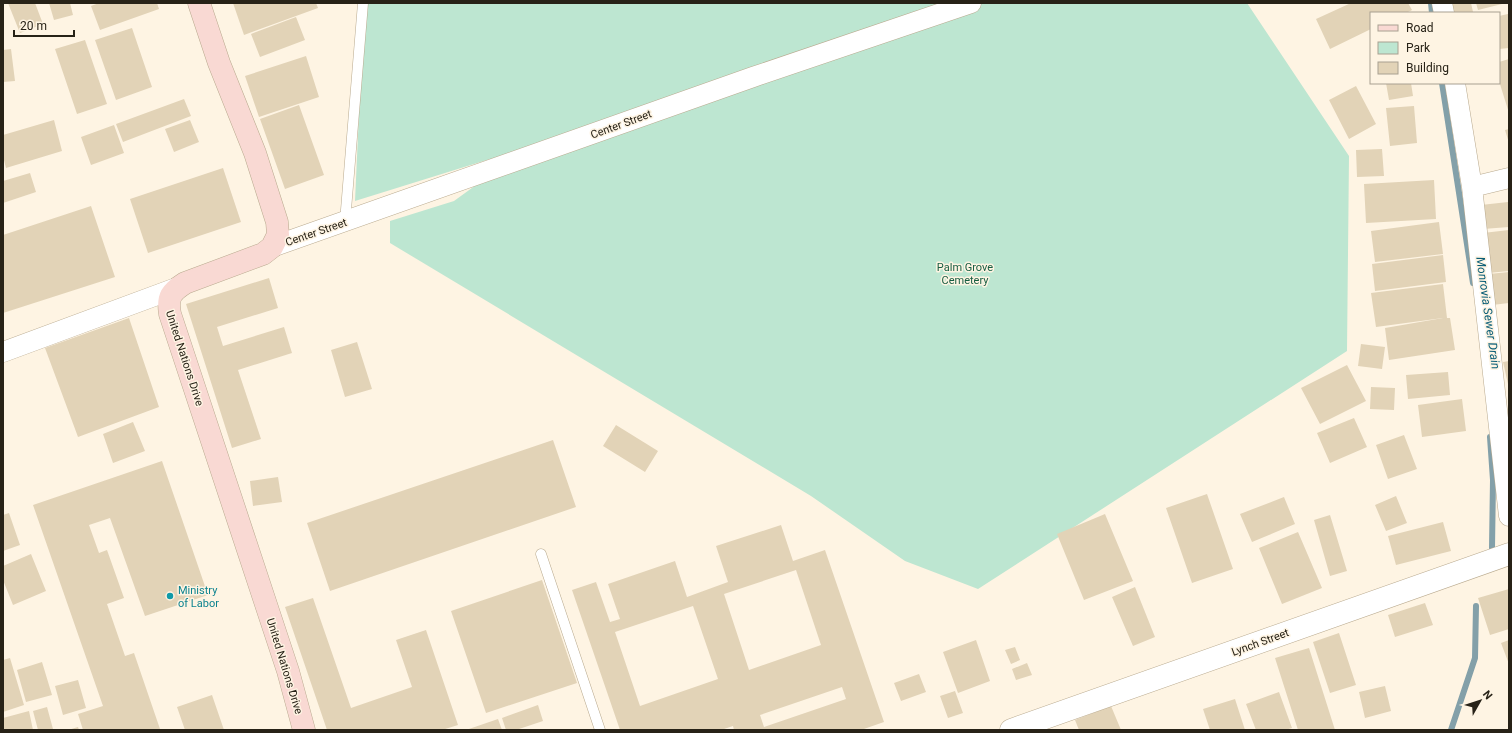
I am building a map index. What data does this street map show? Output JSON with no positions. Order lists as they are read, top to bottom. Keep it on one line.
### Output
{"streets":{"main road":["United Nations Drive"],"street":["Center Street","Lynch Street"]},"water":["Monrovia Sewer Drain"],"parks":["Palm Grove Cemetery"],"places":["Ministry of Labor"],"legend":["Road","Park","Building"],"scale_bar":"20 m","north":"top right"}
